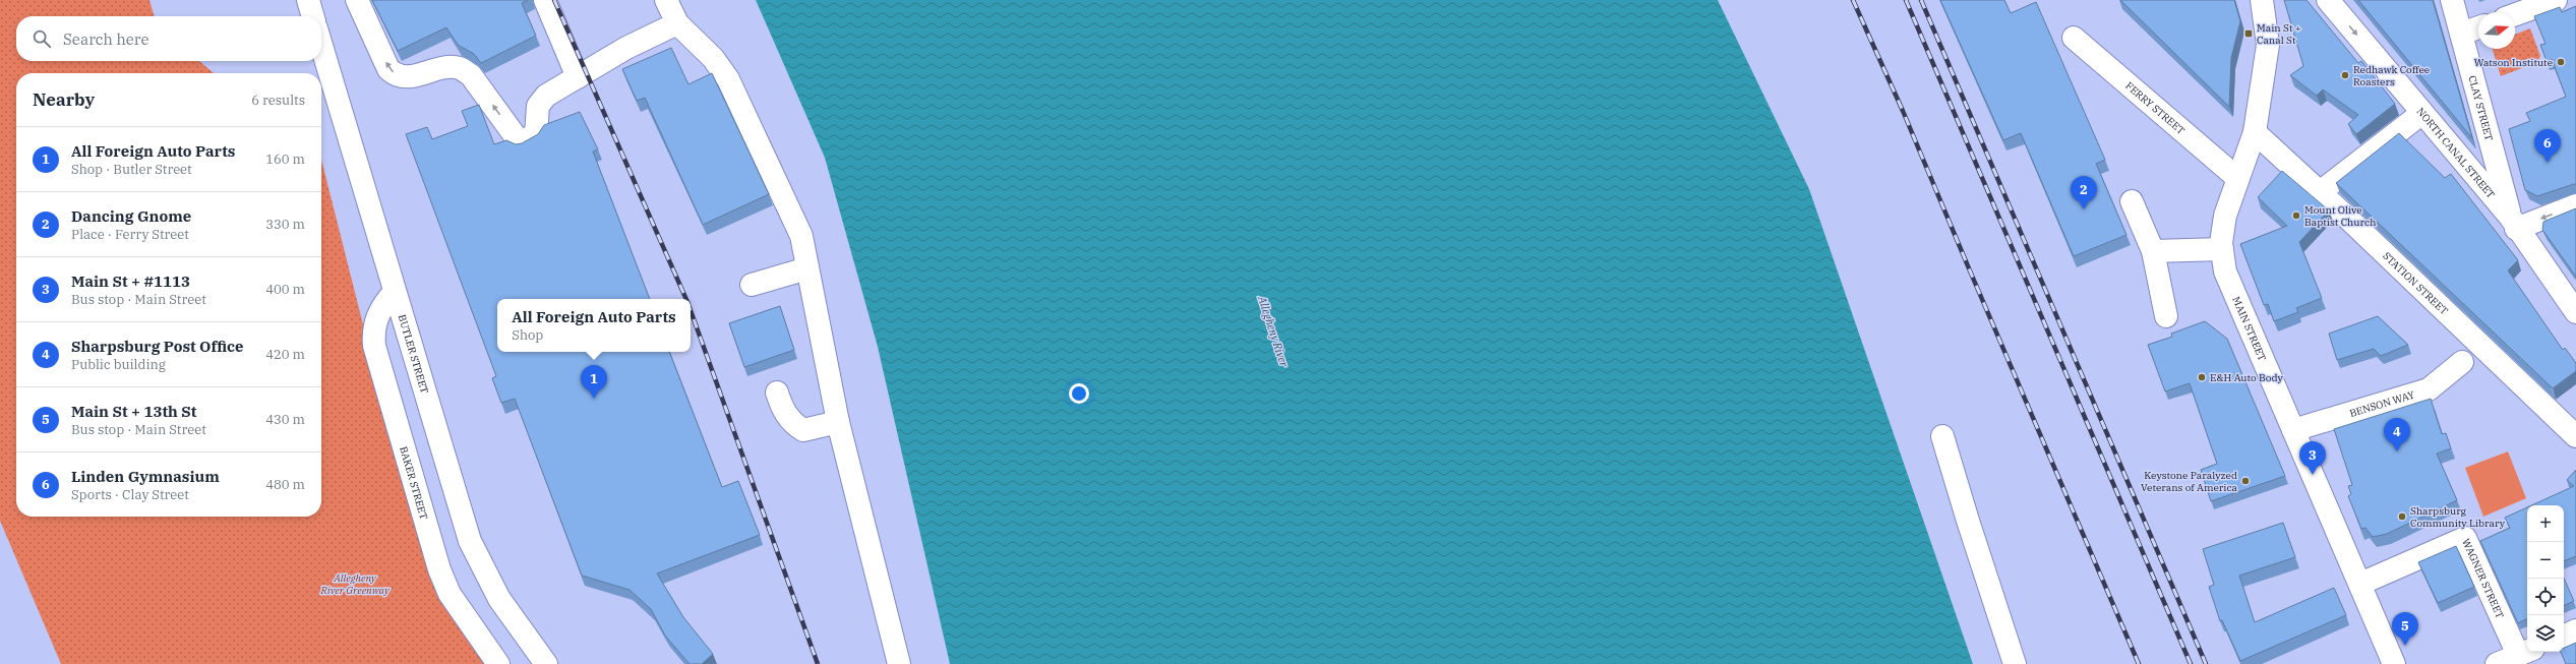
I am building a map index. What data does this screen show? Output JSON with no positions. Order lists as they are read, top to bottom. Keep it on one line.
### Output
{"streets":{"main road":["FERRY STREET","CLAY STREET","NORTH CANAL STREET","STATION STREET","MAIN STREET","BUTLER STREET","BENSON WAY","BAKER STREET","WAGNER STREET"]},"crossings":[["FERRY STREET","MAIN STREET"],["CLAY STREET","NORTH CANAL STREET"],["STATION STREET","MAIN STREET"],["MAIN STREET","BENSON WAY"],["MAIN STREET","WAGNER STREET"],["BUTLER STREET","BAKER STREET"]],"one_way":["NORTH CANAL STREET"],"water":["Allegheny River"],"parks":["Allegheny River Greenway"],"places":{"transit":["Main St + Canal St"],"other":["Watson Institute","Redhawk Coffee Roasters","Mount Olive Baptist Church","E&H Auto Body","Keystone Paralyzed Veterans of America","Sharpsburg Community Library"]},"north":"right","page":{"search":"Search here","heading":["Nearby","6 results"],"list":[{"mark":"1","name":"All Foreign Auto Parts","note":"Shop · Butler Street","value":"160 m"},{"mark":"2","name":"Dancing Gnome","note":"Place · Ferry Street","value":"330 m"},{"mark":"3","name":"Main St + #1113","note":"Bus stop · Main Street","value":"400 m"},{"mark":"4","name":"Sharpsburg Post Office","note":"Public building","value":"420 m"},{"mark":"5","name":"Main St + 13th St","note":"Bus stop · Main Street","value":"430 m"},{"mark":"6","name":"Linden Gymnasium","note":"Sports · Clay Street","value":"480 m"}],"pins":["6","2","1","4","3","5"],"popup":["All Foreign Auto Parts","Shop"],"map_buttons":["+","−"]}}
